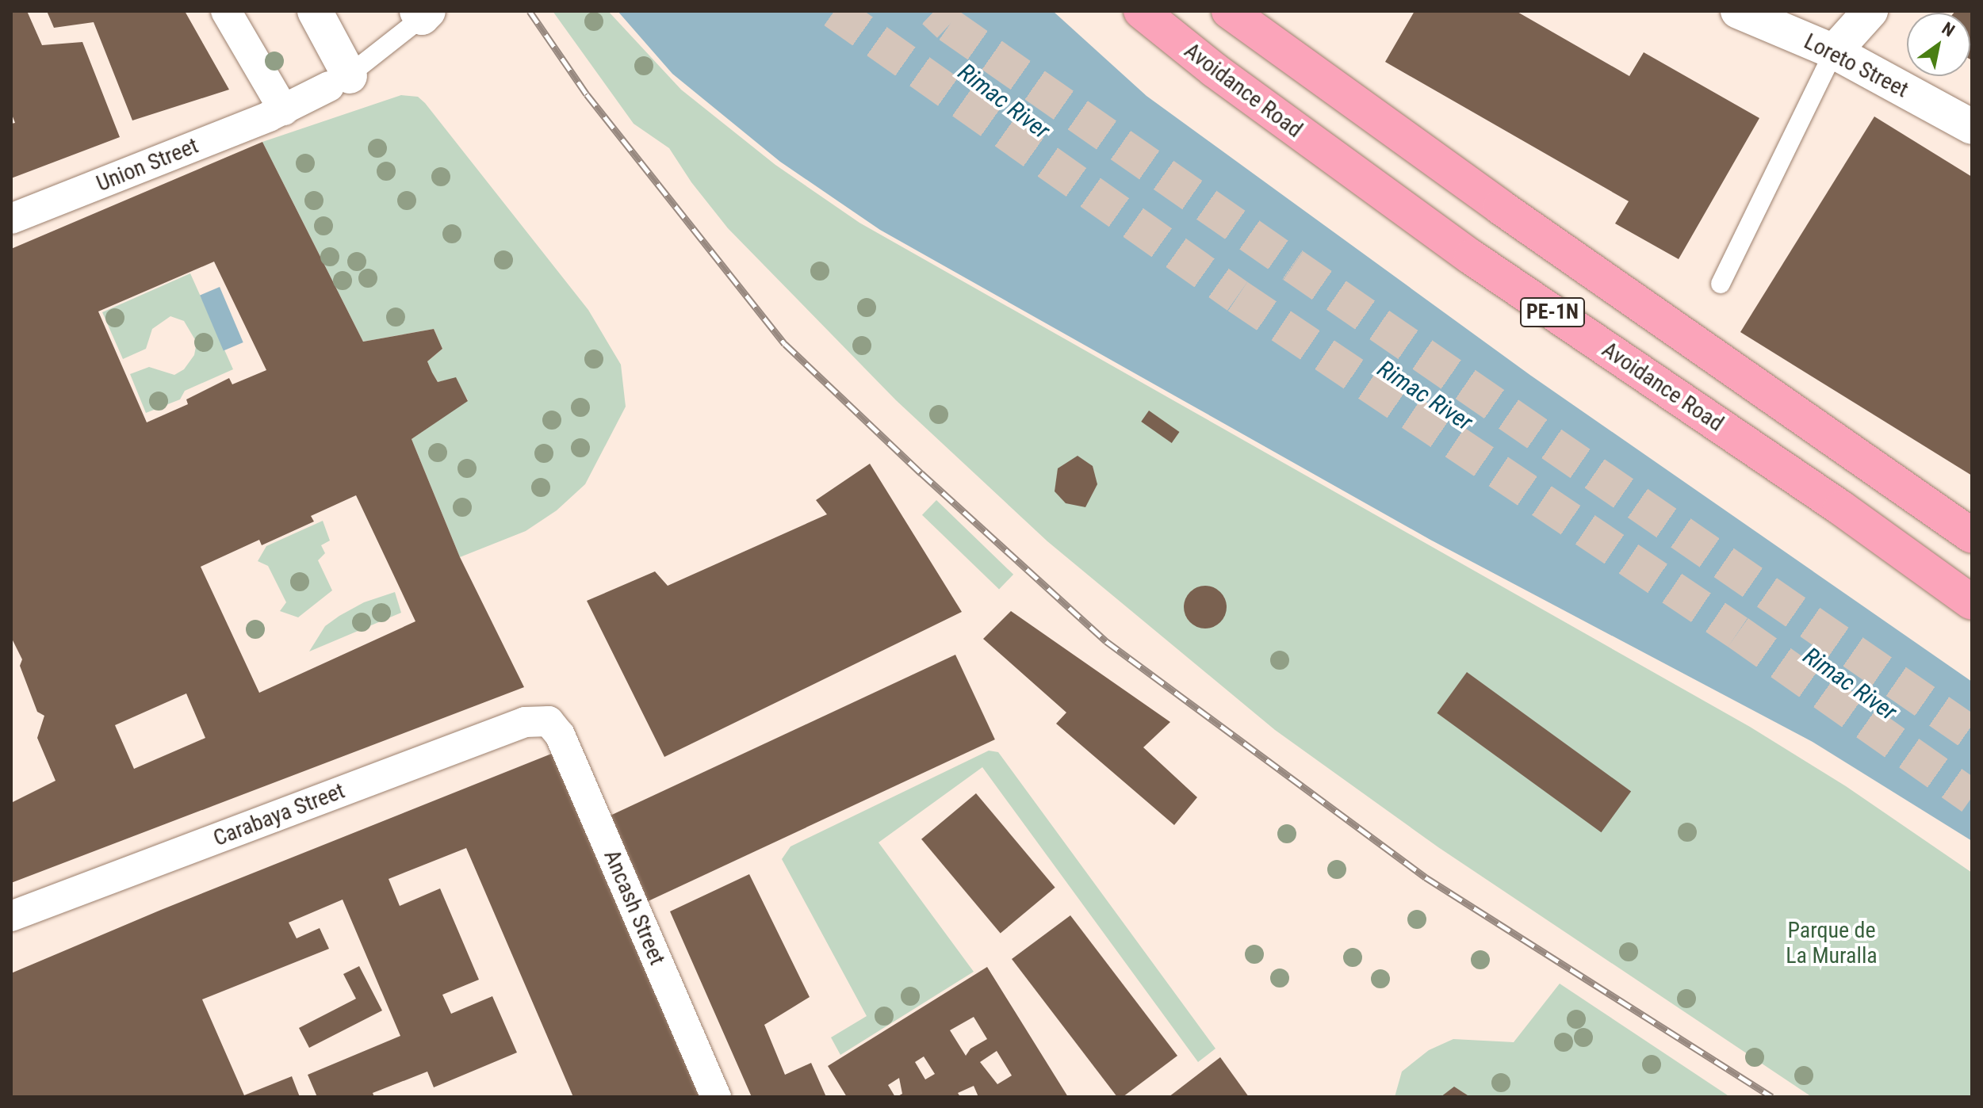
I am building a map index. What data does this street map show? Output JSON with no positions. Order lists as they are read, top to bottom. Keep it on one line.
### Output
{"streets":{"highway":["Avoidance Road","PE-1N"],"main road":["Loreto Street"],"street":["Union Street","Carabaya Street","Ancash Street"]},"crossings":[["Carabaya Street","Ancash Street"]],"water":["Rimac River"],"parks":["Parque de La Muralla"],"north":"top right"}
